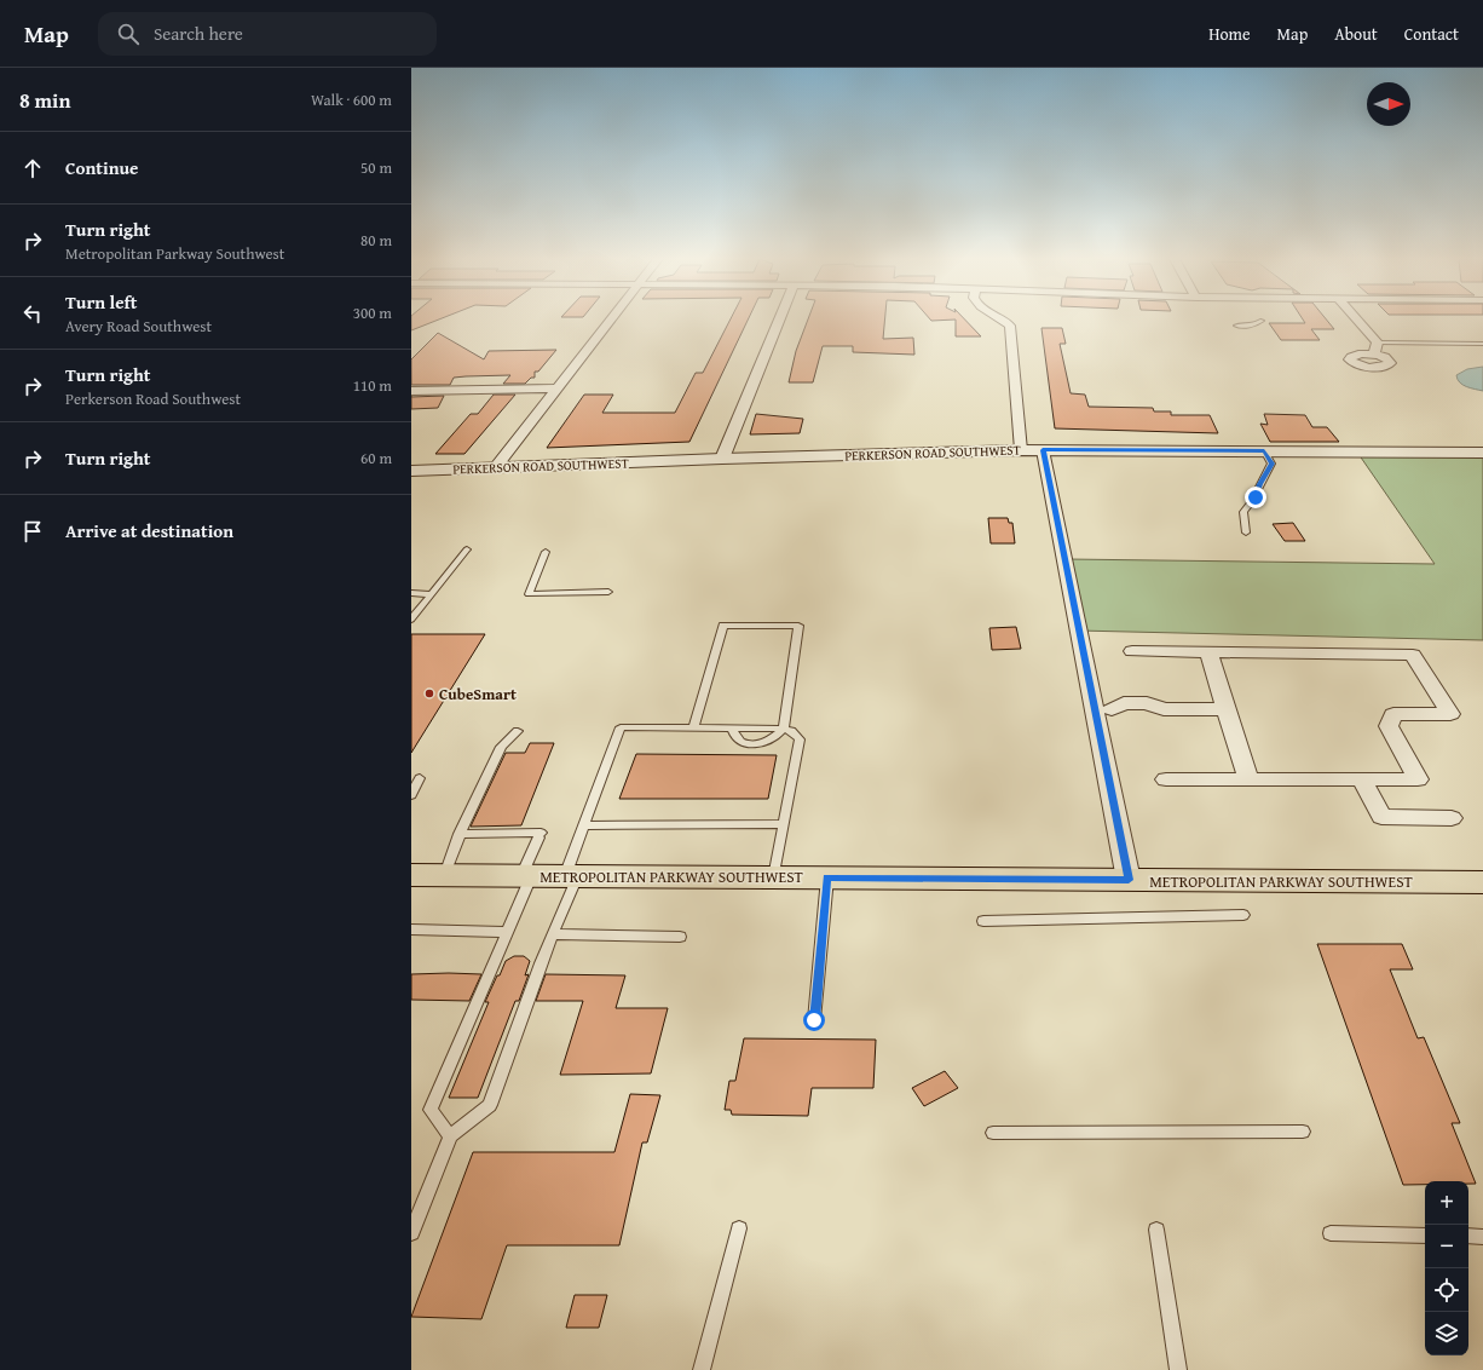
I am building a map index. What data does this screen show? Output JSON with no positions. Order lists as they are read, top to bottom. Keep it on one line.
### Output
{"streets":{"main road":["METROPOLITAN PARKWAY SOUTHWEST"],"street":["PERKERSON ROAD SOUTHWEST"]},"places":["CubeSmart"],"north":"right","page":{"header":"Map","search":"Search here","nav":["Home","Map","About","Contact"],"heading":["8 min","Walk · 600 m"],"list":[["Continue","50 m"],["Turn right","Metropolitan Parkway Southwest","80 m"],["Turn left","Avery Road Southwest","300 m"],["Turn right","Perkerson Road Southwest","110 m"],["Turn right","60 m"],"Arrive at destination"],"map_buttons":["+","−"]}}
